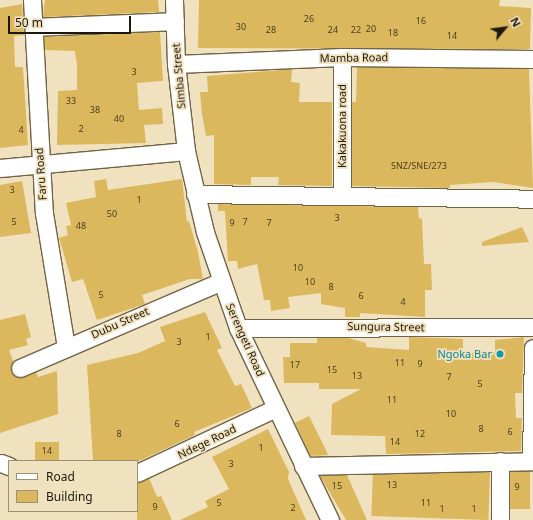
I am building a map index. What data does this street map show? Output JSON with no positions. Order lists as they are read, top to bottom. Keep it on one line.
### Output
{"streets":{"street":["Mamba Road","Simba Street","Kakakuona road","Faru Road","Dubu Street","Sungura Street","Serengeti Road","Ndege Road"]},"crossings":[["Mamba Road","Simba Street"],["Mamba Road","Kakakuona road"],["Simba Street","Serengeti Road"],["Faru Road","Dubu Street"],["Dubu Street","Serengeti Road"],["Sungura Street","Serengeti Road"],["Serengeti Road","Ndege Road"]],"places":["Ngoka Bar"],"house_numbers":["26","16","30","20","28","24","22","18","14","3","33","38","40","2","4","SNZ/SNE/273","3","1","50","3","5","7","9","7","48","10","10","8","5","6","4","1","3","11","9","17","15","13","7","5","11","10","6","8","6","8","12","14","1","14","3","13","15","9","5","11","9","2","1","1"],"legend":["Road","Building"],"scale_bar":"50 m","north":"top right"}
